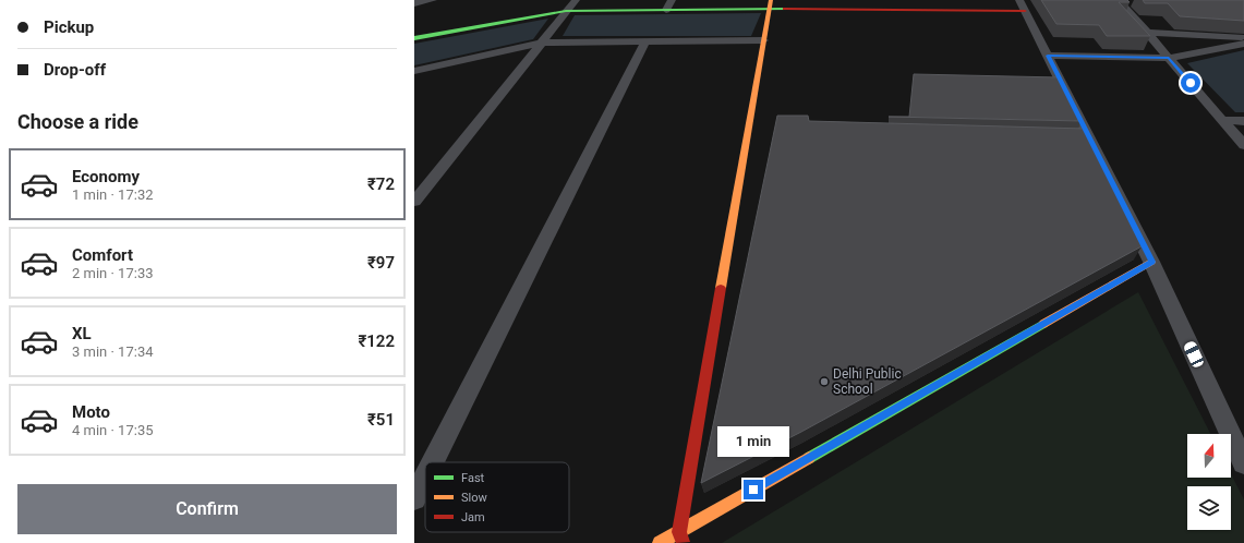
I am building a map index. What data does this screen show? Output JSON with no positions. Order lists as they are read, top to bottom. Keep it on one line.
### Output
{"places":["Delhi Public School"],"legend":["Fast","Slow","Jam"],"north":"top","page":{"banner":["Pickup","Drop-off"],"heading":"Choose a ride","list":[{"name":"Economy","note":"1 min · 17:32","value":"₹72"},{"name":"Comfort","note":"2 min · 17:33","value":"₹97"},{"name":"XL","note":"3 min · 17:34","value":"₹122"},{"name":"Moto","note":"4 min · 17:35","value":"₹51"}],"bubble":"1 min","buttons":"Confirm"}}
